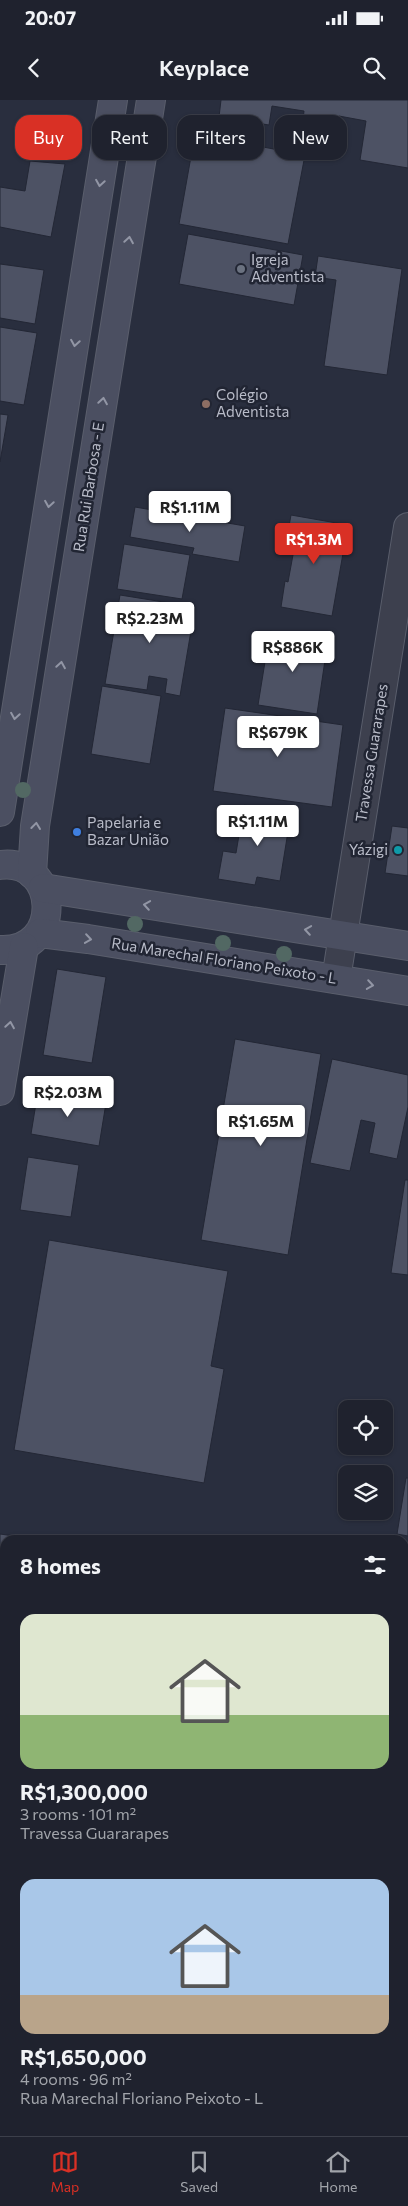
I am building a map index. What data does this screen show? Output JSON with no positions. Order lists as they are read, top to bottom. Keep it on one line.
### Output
{"streets":{"street":["Rua Rui Barbosa - E","Travessa Guararapes","Rua Marechal Floriano Peixoto - L"]},"crossings":[["Rua Rui Barbosa - E","Rua Marechal Floriano Peixoto - L"],["Travessa Guararapes","Rua Marechal Floriano Peixoto - L"]],"places":["Igreja Adventista","Colégio Adventista","Papelaria e Bazar União","Yázigi"],"page":{"status":"20:07","header":"Keyplace","chip":["Buy","Rent","Filters","New"],"price":["R$1.11M","R$1.3M","R$2.23M","R$886K","R$679K","R$1.11M","R$2.03M","R$1.65M"],"heading":"8 homes","list":[{"name":"R$1,300,000","note":"3 rooms · 101 m² · Travessa Guararapes"},{"name":"R$1,650,000","note":"4 rooms · 96 m² · Rua Marechal Floriano Peixoto - L"}],"tabs":["Map","Saved","Home"]}}
